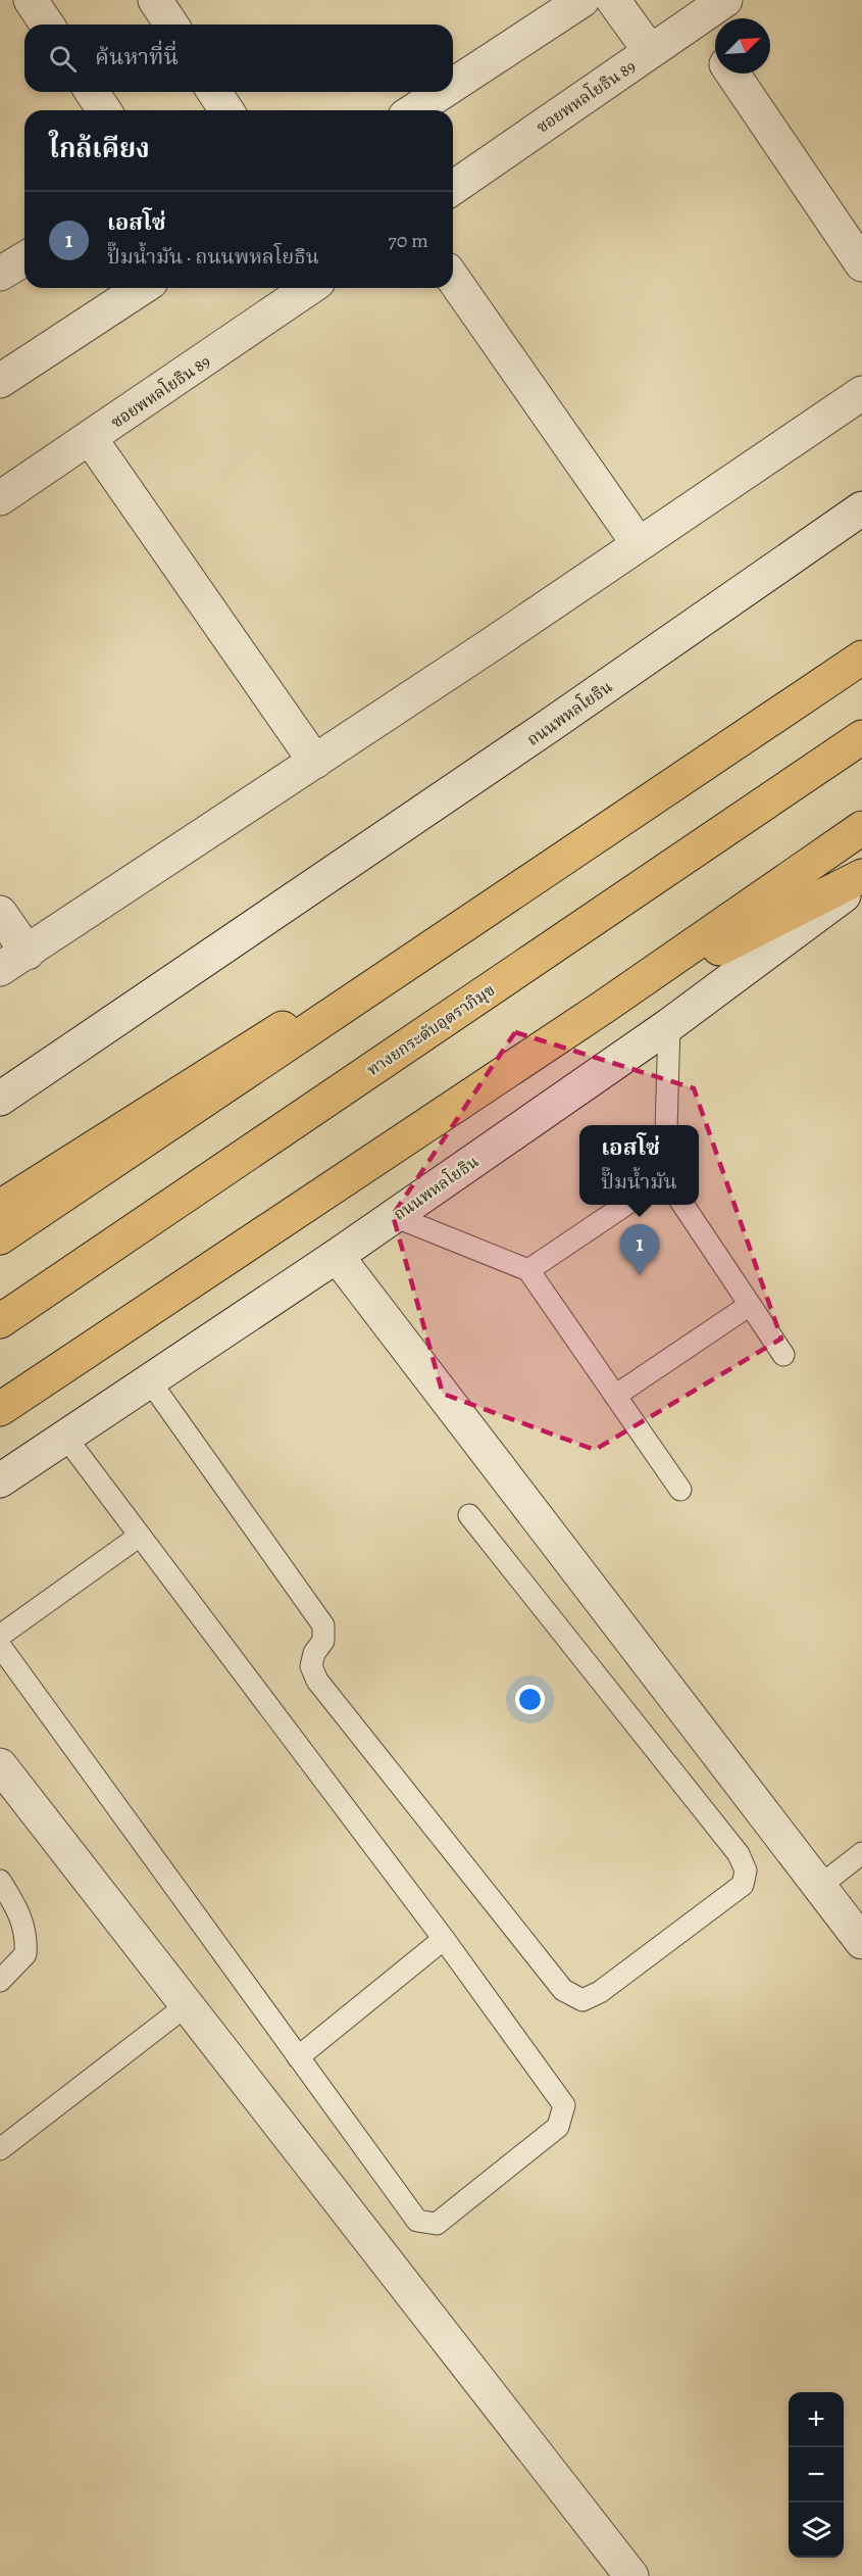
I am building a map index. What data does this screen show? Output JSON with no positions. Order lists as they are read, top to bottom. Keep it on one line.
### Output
{"streets":{"highway":["ทางยกระดับอุตราภิมุข"],"street":["ซอยพหลโยธิน 89","ถนนพหลโยธิน"]},"north":"top right","page":{"search":"ค้นหาที่นี่","heading":"ใกล้เคียง","list":[{"mark":"1","name":"เอสโซ่","note":"ปั๊มน้ำมัน · ถนนพหลโยธิน","value":"70 m"}],"popup":["เอสโซ่","ปั๊มน้ำมัน"],"pins":"1","map_buttons":["+","−"]}}
